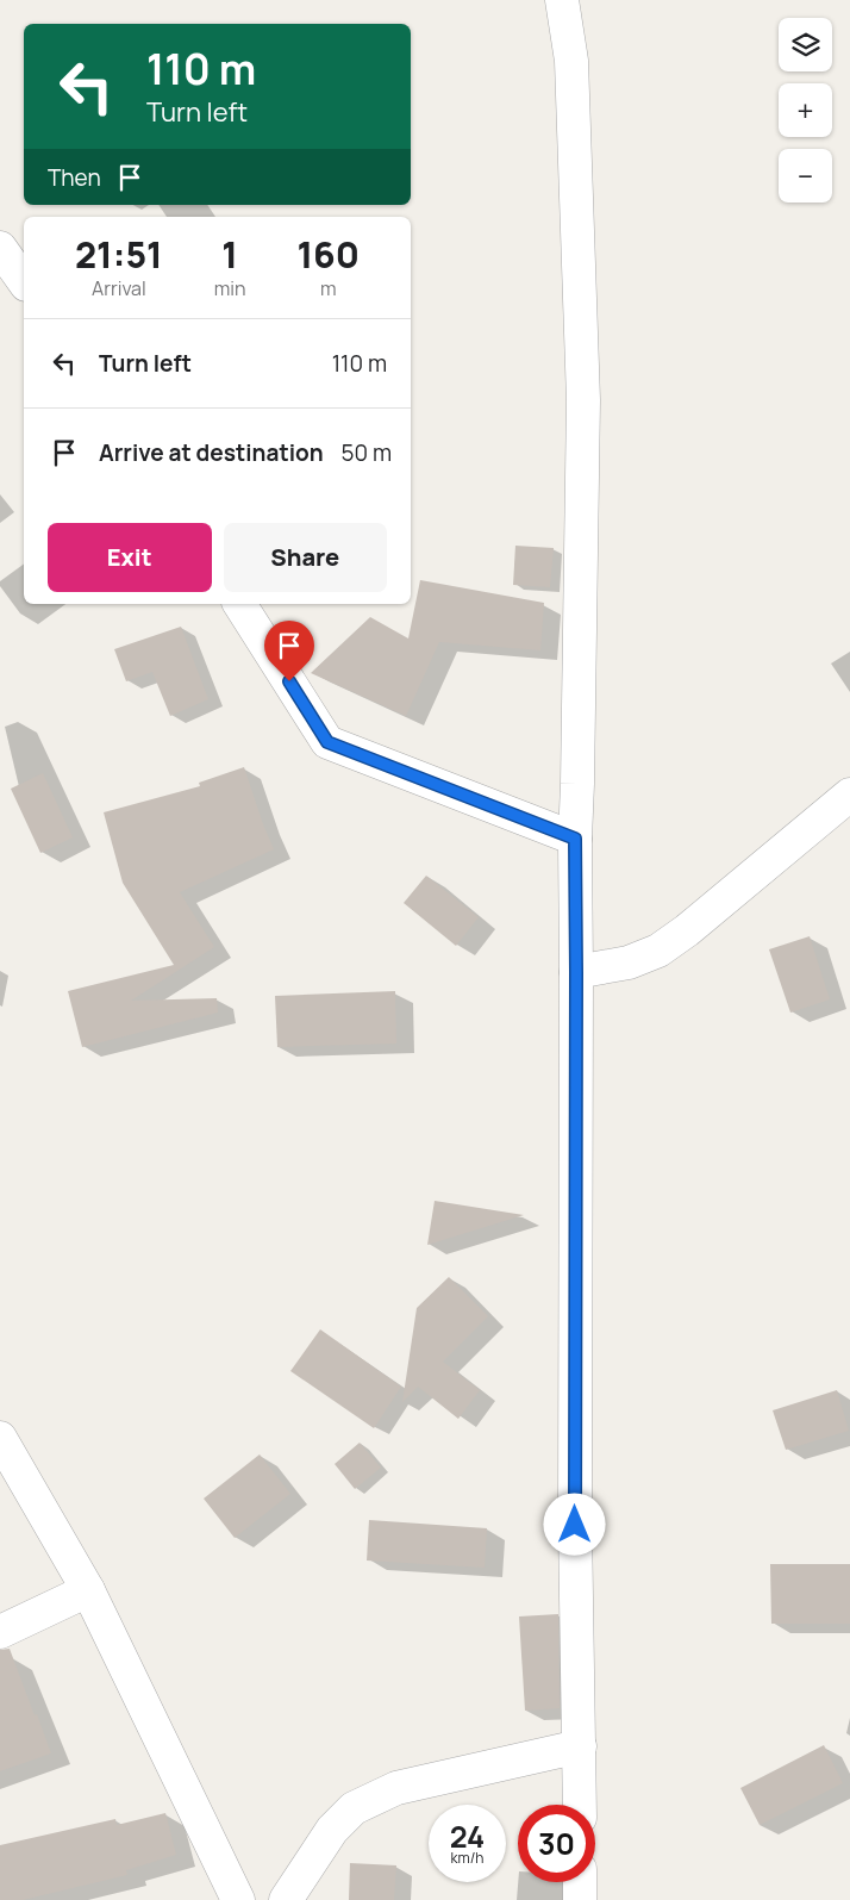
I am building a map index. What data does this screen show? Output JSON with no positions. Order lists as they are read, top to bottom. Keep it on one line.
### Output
{"page":{"map_buttons":["+","−"],"turn":["110 m","Turn left"],"then":"Then","eta":["21:51","Arrival","1","min","160","m"],"list":[{"name":"Turn left","value":"110 m"},{"name":"Arrive at destination","value":"50 m"}],"buttons":["Exit","Share"],"speed":"24 km/h","limit":"30"}}
